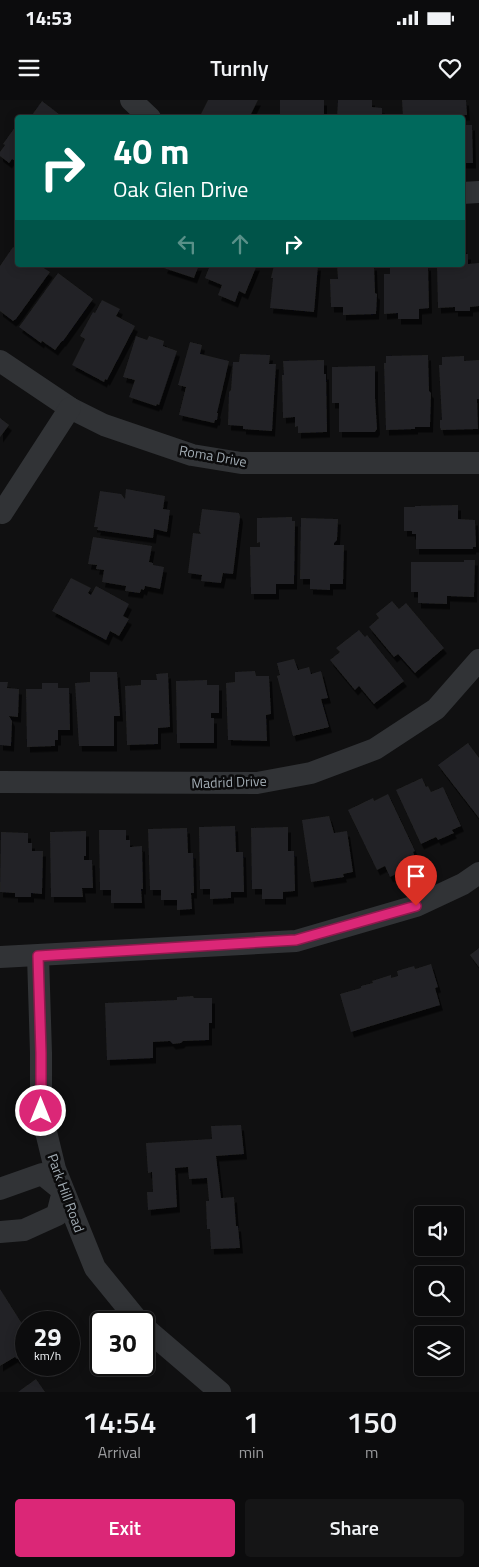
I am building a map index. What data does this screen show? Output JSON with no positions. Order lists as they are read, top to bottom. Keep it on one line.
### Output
{"streets":{"street":["Roma Drive","Madrid Drive","Park Hill Road"]},"page":{"status":"14:53","header":"Turnly","turn":["40 m","Oak Glen Drive"],"speed":"29 km/h","limit":"30","eta":["14:54","Arrival","1","min","150","m"],"buttons":["Exit","Share"]}}
